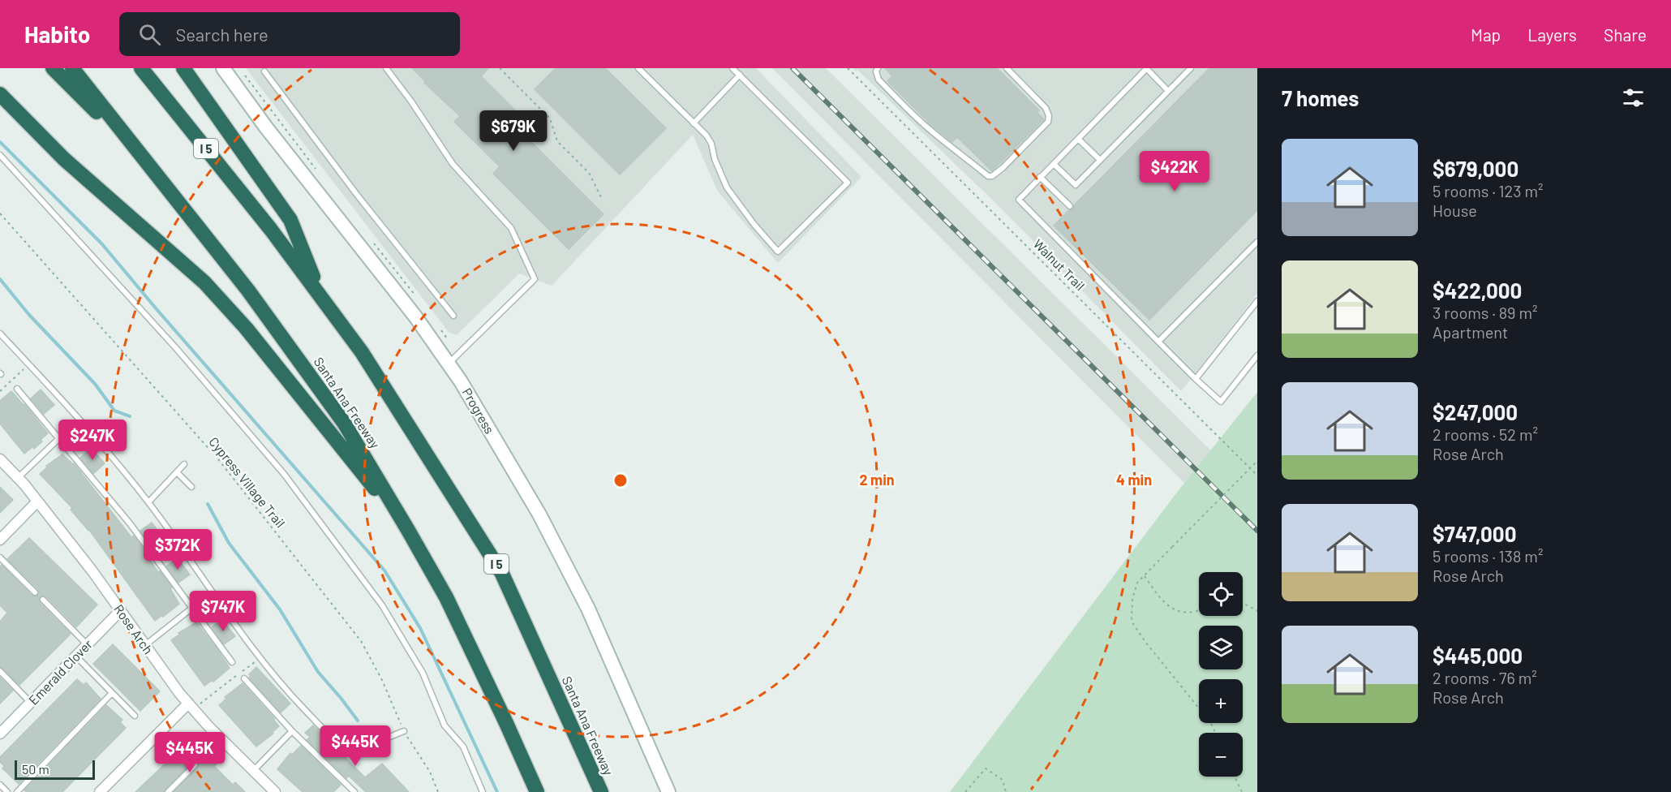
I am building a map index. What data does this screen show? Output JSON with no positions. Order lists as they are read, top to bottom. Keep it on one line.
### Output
{"streets":{"highway":["I 5","Santa Ana Freeway"],"street":["Progress","Rose Arch","Emerald Clover"],"path":["Walnut Trail","Cypress Village Trail"]},"crossings":[["Rose Arch","Emerald Clover"]],"scale_bar":"50 m","page":{"header":"Habito","search":"Search here","nav":["Map","Layers","Share"],"heading":"7 homes","price":["$679K","$422K","$247K","$372K","$747K","$445K","$445K"],"list":[{"name":"$679,000","note":"5 rooms · 123 m² · House"},{"name":"$422,000","note":"3 rooms · 89 m² · Apartment"},{"name":"$247,000","note":"2 rooms · 52 m² · Rose Arch"},{"name":"$747,000","note":"5 rooms · 138 m² · Rose Arch"},{"name":"$445,000","note":"2 rooms · 76 m² · Rose Arch"}],"map_buttons":["+","−"],"scale":"50 m"},"rings":["2 min","4 min"]}
